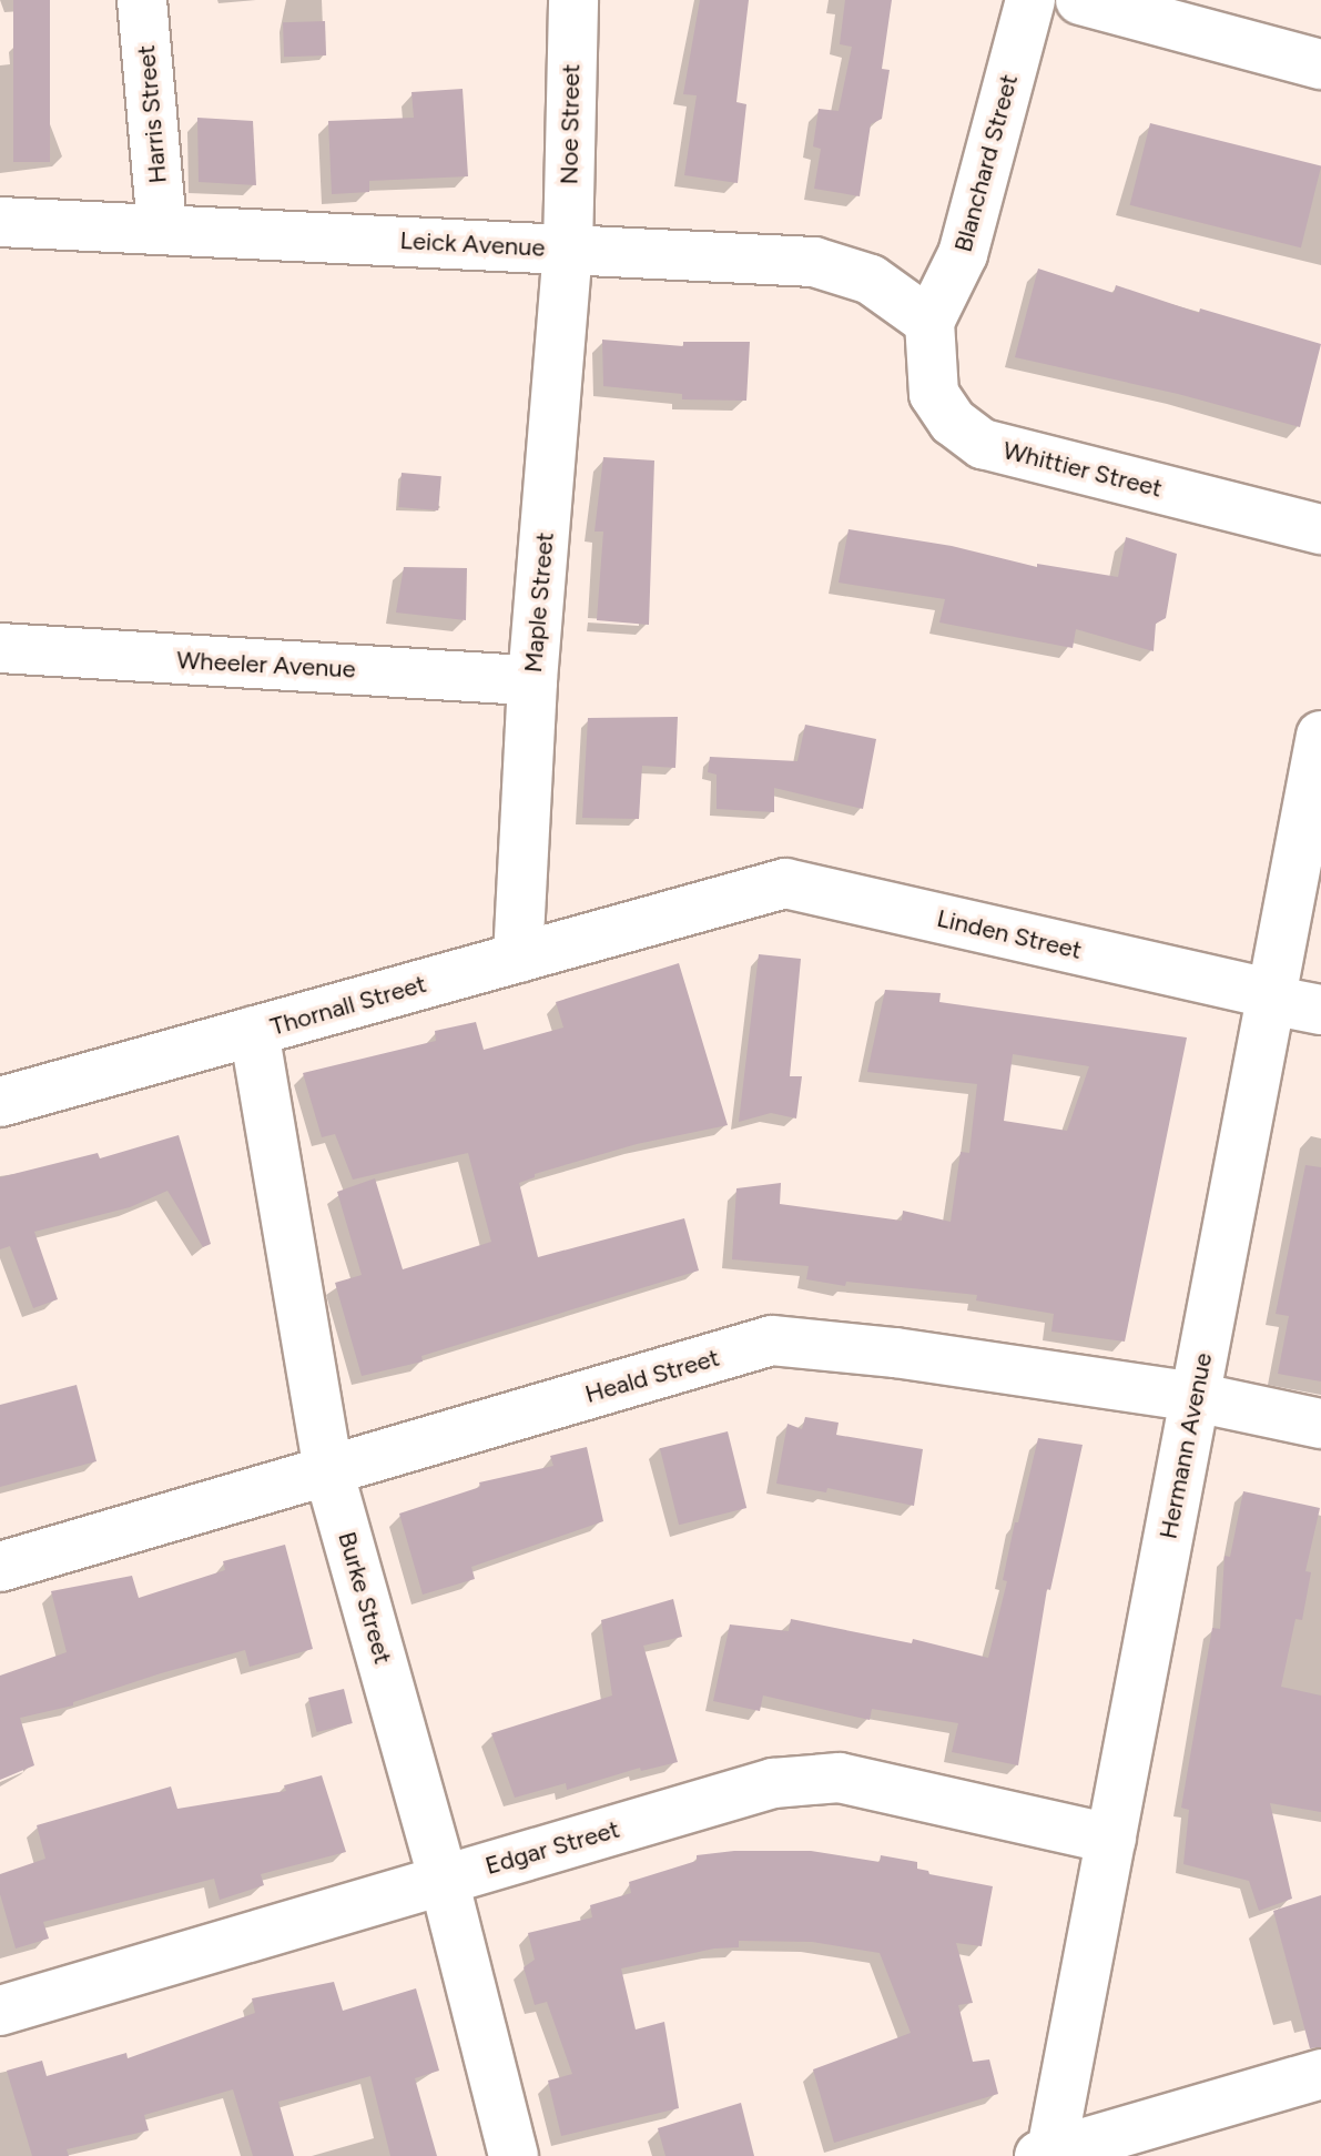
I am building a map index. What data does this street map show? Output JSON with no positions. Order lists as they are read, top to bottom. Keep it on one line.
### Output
{"streets":{"street":["Harris Street","Noe Street","Blanchard Street","Leick Avenue","Whittier Street","Maple Street","Wheeler Avenue","Linden Street","Thornall Street","Heald Street","Hermann Avenue","Burke Street","Edgar Street"]},"crossings":[["Harris Street","Leick Avenue"],["Noe Street","Leick Avenue"],["Noe Street","Maple Street"],["Blanchard Street","Leick Avenue"],["Blanchard Street","Whittier Street"],["Leick Avenue","Whittier Street"],["Leick Avenue","Maple Street"],["Maple Street","Wheeler Avenue"],["Maple Street","Thornall Street"],["Linden Street","Thornall Street"],["Linden Street","Hermann Avenue"],["Thornall Street","Burke Street"],["Heald Street","Hermann Avenue"],["Heald Street","Burke Street"],["Hermann Avenue","Edgar Street"],["Burke Street","Edgar Street"]]}
